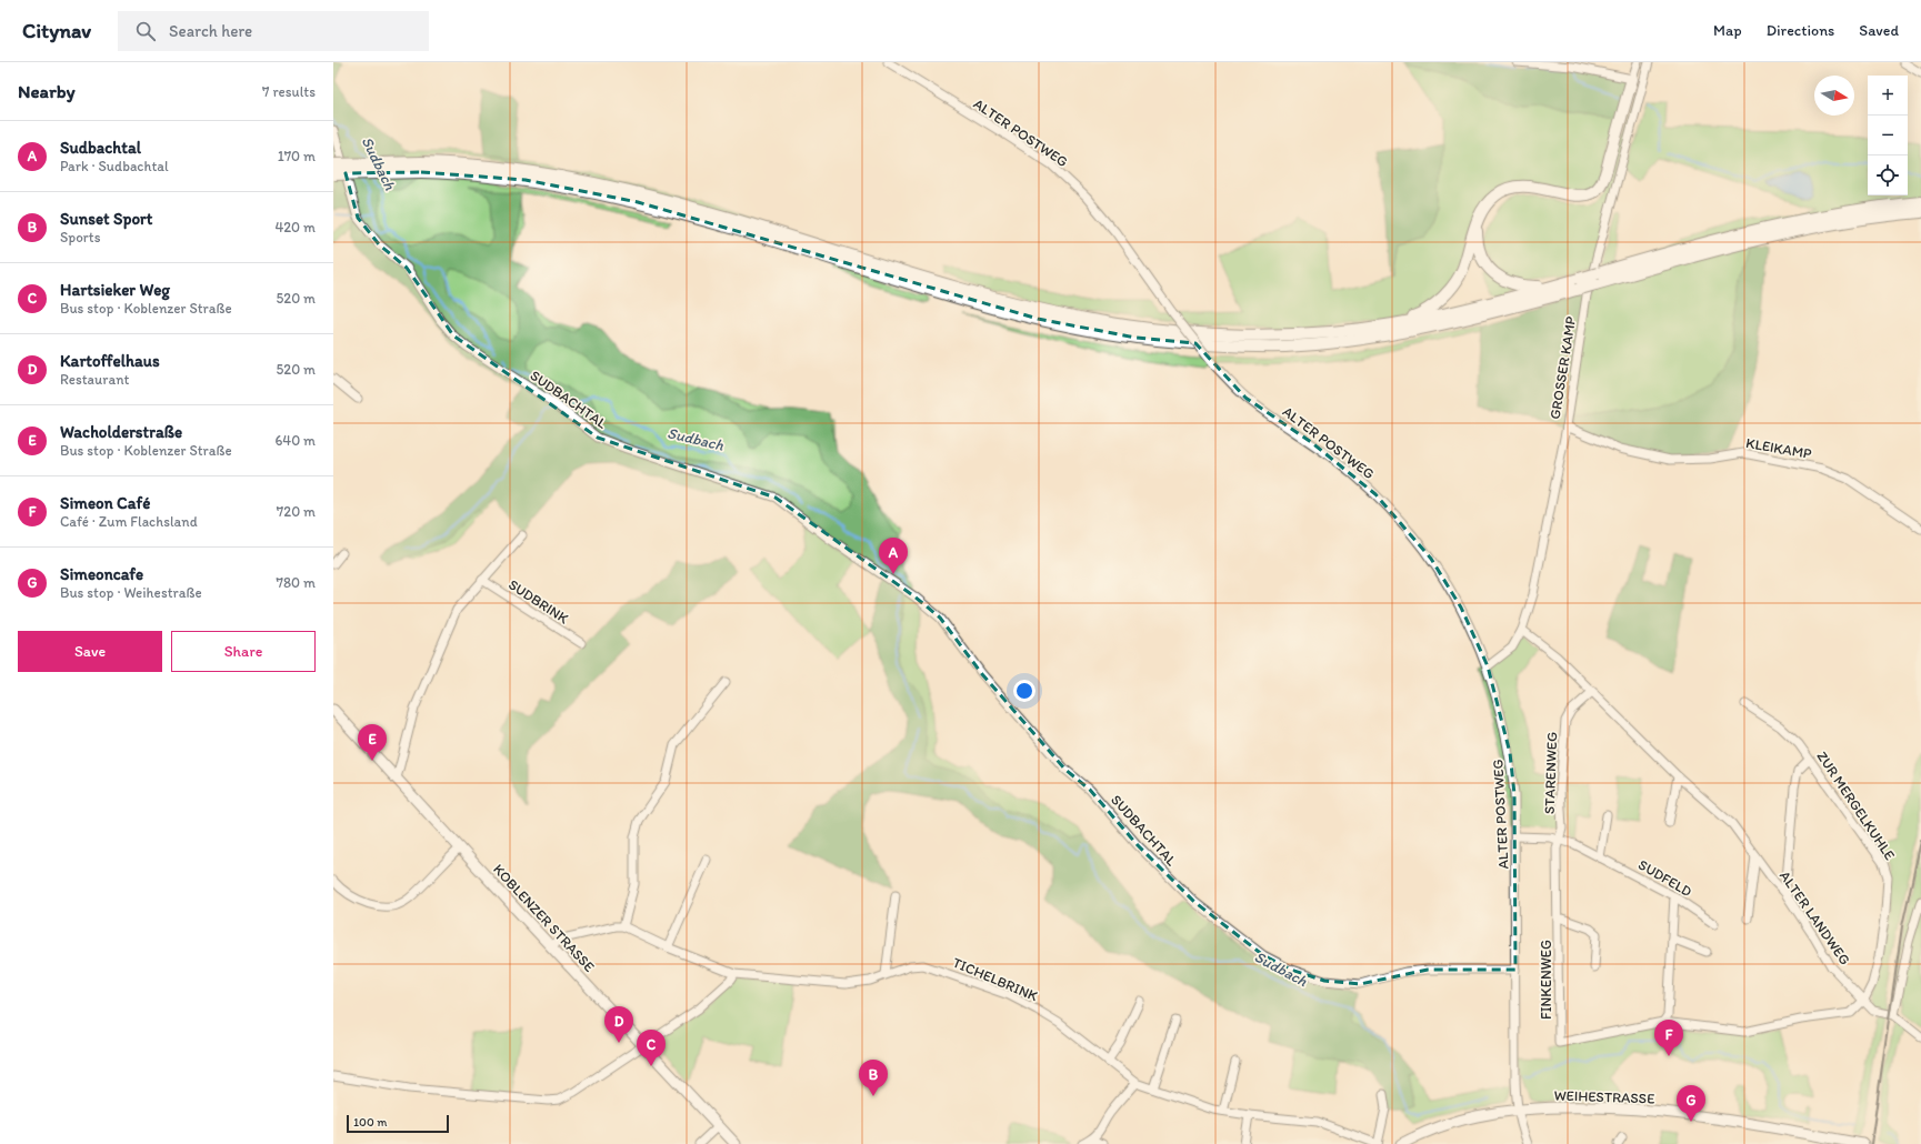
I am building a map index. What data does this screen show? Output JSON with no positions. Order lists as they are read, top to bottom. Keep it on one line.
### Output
{"streets":{"main road":["KOBLENZER STRASSE","WEIHESTRASSE"],"street":["ALTER POSTWEG","GROSSER KAMP","SUDBACHTAL","KLEIKAMP","SUDBRINK","STARENWEG","ZUR MERGELKUHLE","SUDFELD","ALTER LANDWEG","TICHELBRINK","FINKENWEG"]},"crossings":[["ALTER POSTWEG","GROSSER KAMP"],["ALTER POSTWEG","SUDBACHTAL"],["ALTER POSTWEG","SUDFELD"],["ALTER POSTWEG","WEIHESTRASSE"],["GROSSER KAMP","KLEIKAMP"],["GROSSER KAMP","ALTER LANDWEG"],["STARENWEG","SUDFELD"],["STARENWEG","ALTER LANDWEG"],["STARENWEG","FINKENWEG"],["ZUR MERGELKUHLE","ALTER LANDWEG"],["SUDFELD","FINKENWEG"]],"water":["Sudbach"],"scale_bar":"100 m","north":"right","page":{"header":"Citynav","search":"Search here","nav":["Map","Directions","Saved"],"heading":["Nearby","7 results"],"map_buttons":["+","−"],"list":[{"mark":"A","name":"Sudbachtal","note":"Park · Sudbachtal","value":"170 m"},{"mark":"B","name":"Sunset Sport","note":"Sports","value":"420 m"},{"mark":"C","name":"Hartsieker Weg","note":"Bus stop · Koblenzer Straße","value":"520 m"},{"mark":"D","name":"Kartoffelhaus","note":"Restaurant","value":"520 m"},{"mark":"E","name":"Wacholderstraße","note":"Bus stop · Koblenzer Straße","value":"640 m"},{"mark":"F","name":"Simeon Café","note":"Café · Zum Flachsland","value":"720 m"},{"mark":"G","name":"Simeoncafe","note":"Bus stop · Weihestraße","value":"780 m"}],"pins":["A","E","D","F","C","B","G"],"buttons":["Save","Share"],"scale":"100 m"}}
